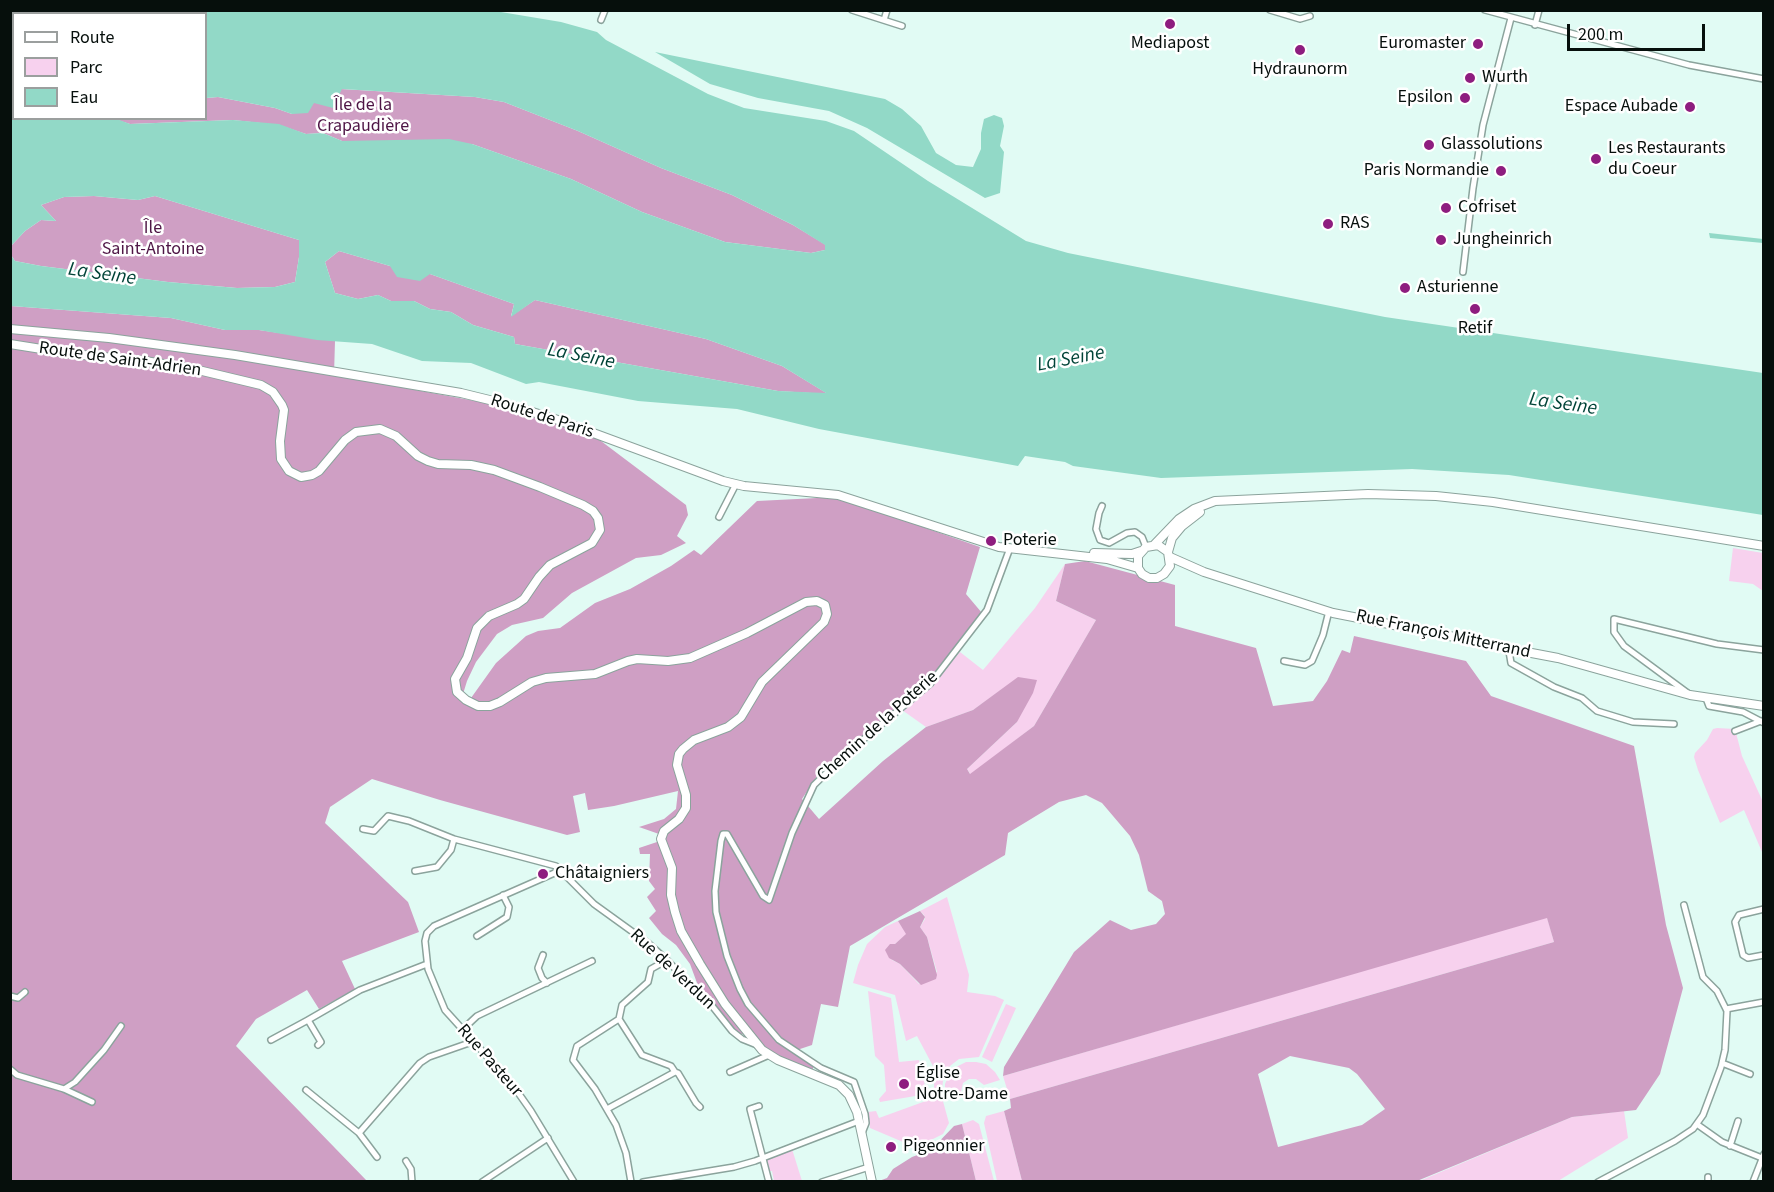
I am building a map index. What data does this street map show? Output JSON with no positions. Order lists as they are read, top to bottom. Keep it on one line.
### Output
{"streets":{"main road":["Route de Saint-Adrien","Route de Paris","Rue François Mitterrand"],"street":["Chemin de la Poterie","Rue de Verdun","Rue Pasteur"]},"crossings":[["Route de Saint-Adrien","Rue de Verdun"],["Route de Paris","Chemin de la Poterie"]],"water":["La Seine"],"parks":["Île de la Crapaudière","Île Saint-Antoine"],"places":["Mediapost","Euromaster","Hydraunorm","Wurth","Epsilon","Espace Aubade","Glassolutions","Les Restaurants du Coeur","Paris Normandie","Cofriset","RAS","Jungheinrich","Asturienne","Retif","Poterie","Châtaigniers","Église Notre-Dame","Pigeonnier"],"legend":["Route","Parc","Eau"],"scale_bar":"200 m"}
